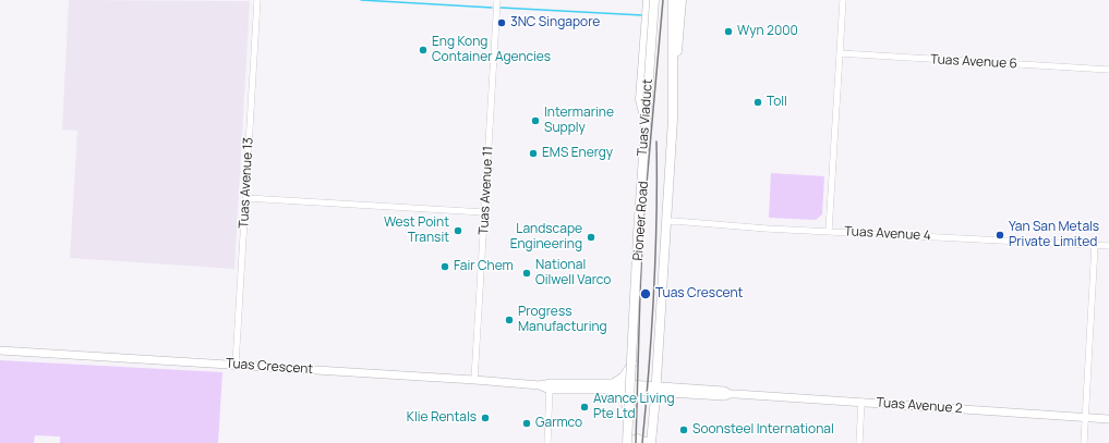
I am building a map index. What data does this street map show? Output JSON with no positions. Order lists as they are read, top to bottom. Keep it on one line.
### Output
{"streets":{"main road":["Tuas Viaduct","Pioneer Road"],"street":["Tuas Avenue 6","Tuas Avenue 13","Tuas Avenue 11","Tuas Avenue 4","Tuas Crescent","Tuas Avenue 2"]},"crossings":[["Tuas Viaduct","Pioneer Road"],["Tuas Avenue 13","Tuas Crescent"],["Tuas Avenue 11","Tuas Crescent"],["Pioneer Road","Tuas Avenue 4"],["Pioneer Road","Tuas Crescent"],["Pioneer Road","Tuas Avenue 2"],["Tuas Crescent","Tuas Avenue 2"]],"places":["3NC Singapore","Wyn 2000","Eng Kong Container Agencies","Toll","Intermarine Supply","EMS Energy","West Point Transit","Yan San Metals Private Limited","Landscape Engineering","Fair Chem","National Oilwell Varco","Tuas Crescent","Progress Manufacturing","Avance Living Pte Ltd","Klie Rentals","Garmco","Soonsteel International"]}
